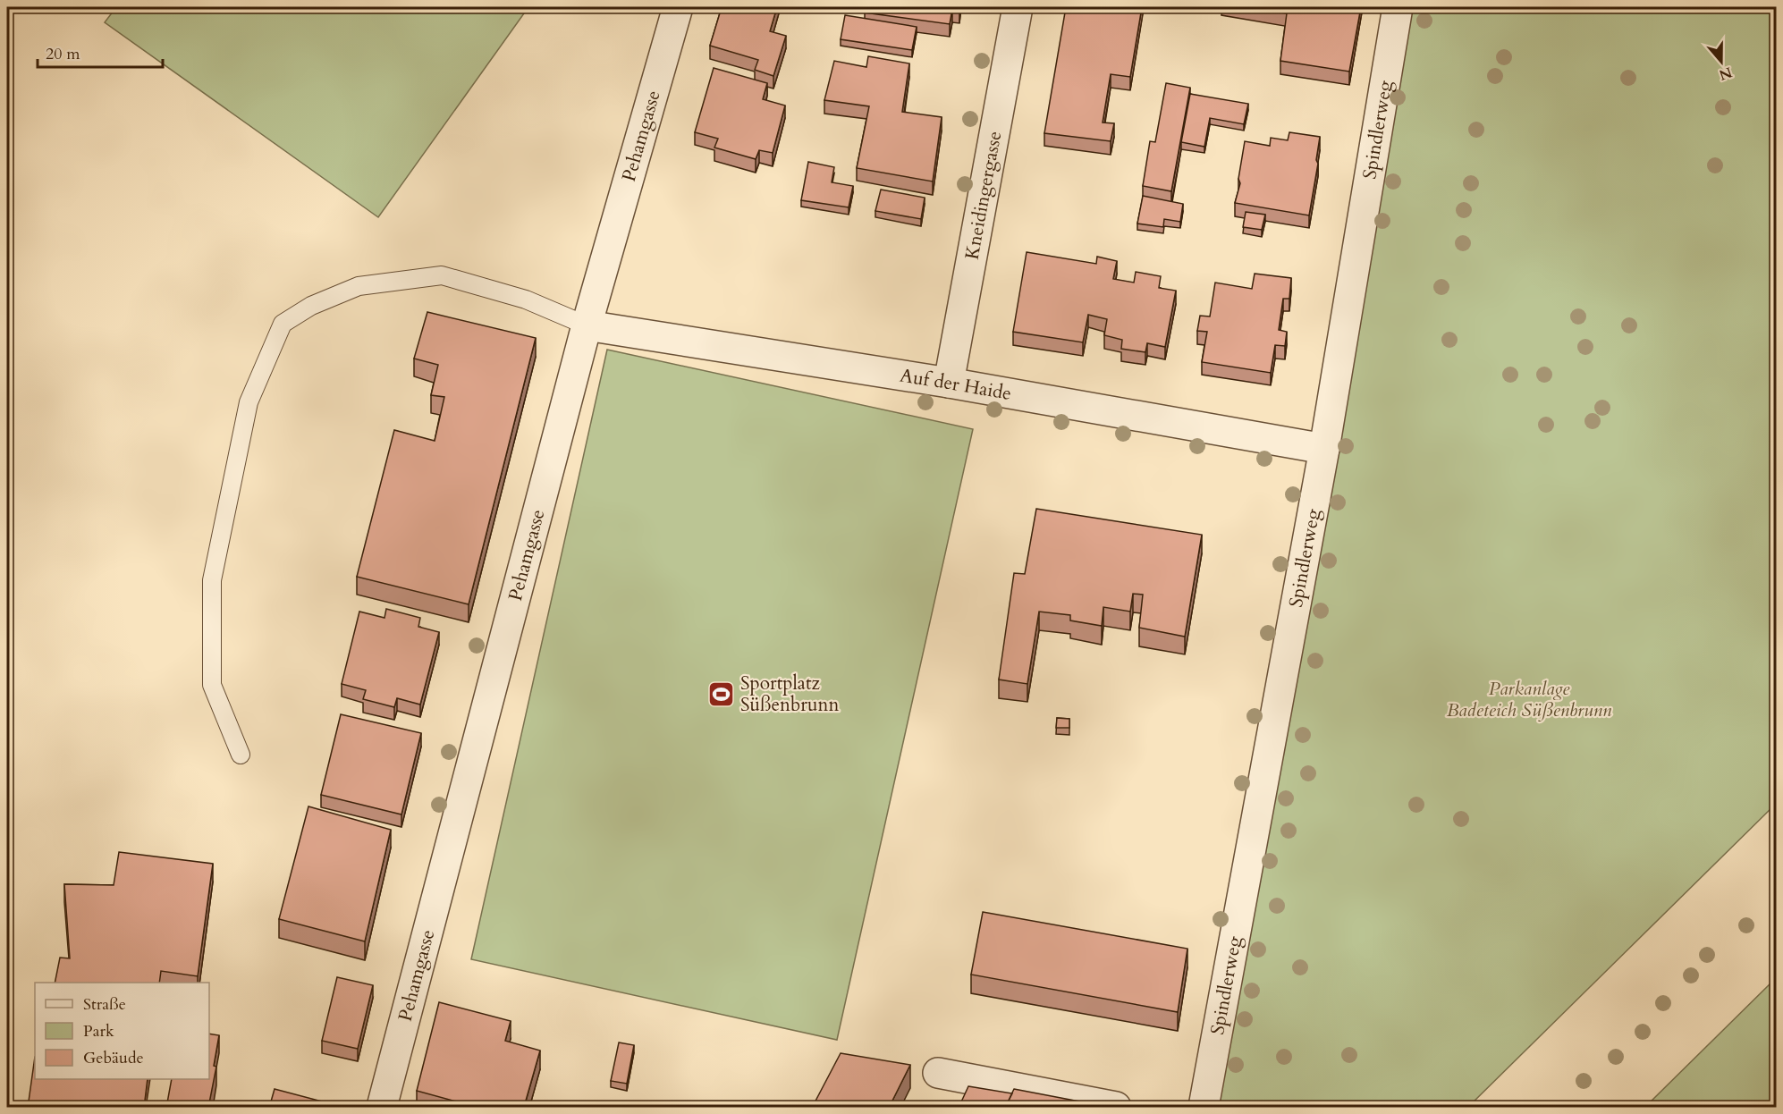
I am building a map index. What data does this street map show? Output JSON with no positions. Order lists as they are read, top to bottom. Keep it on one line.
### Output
{"streets":{"street":["Spindlerweg","Pehamgasse","Kneidingergasse","Auf der Haide"]},"crossings":[["Spindlerweg","Auf der Haide"],["Pehamgasse","Auf der Haide"],["Kneidingergasse","Auf der Haide"]],"parks":["Parkanlage Badeteich Süßenbrunn"],"places":{"sports":["Sportplatz Süßenbrunn"]},"legend":["Straße","Park","Gebäude"],"scale_bar":"20 m","north":"bottom"}
